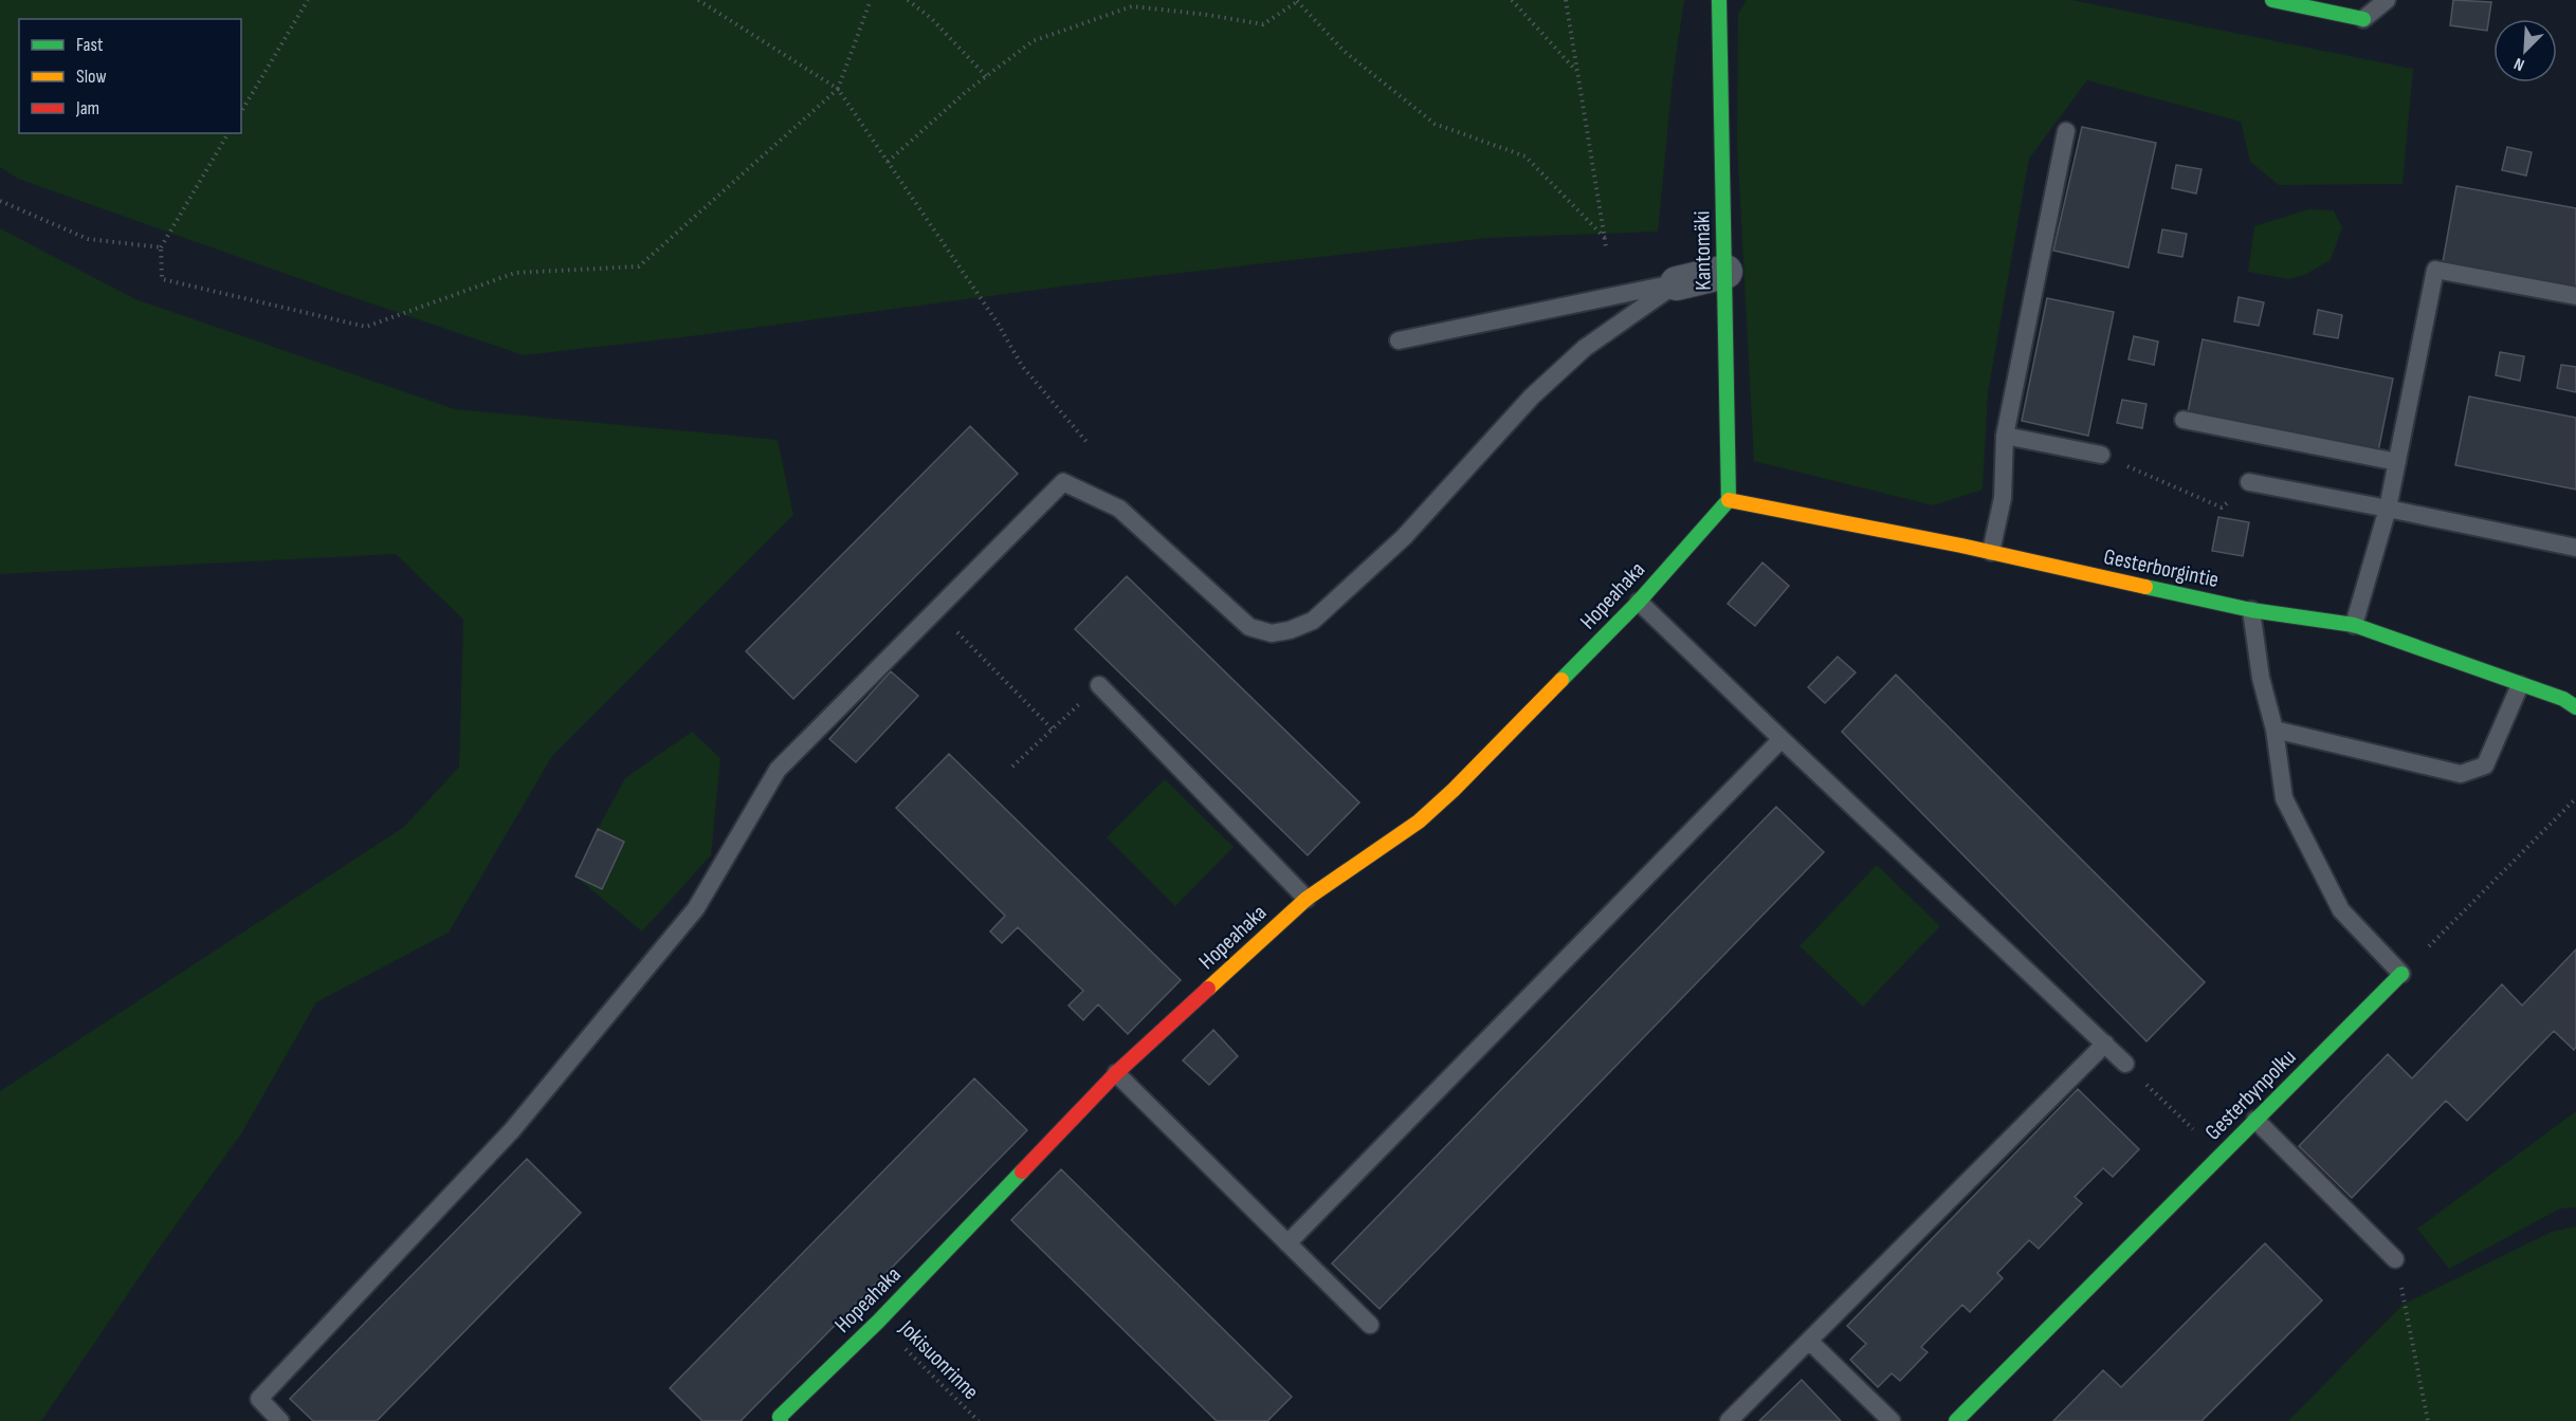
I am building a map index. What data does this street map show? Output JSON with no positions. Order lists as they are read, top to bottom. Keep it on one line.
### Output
{"streets":{"street":["Kantomäki","Gesterborgintie","Hopeahaka","Gesterbynpolku"],"path":["Jokisuonrinne"]},"crossings":[["Kantomäki","Gesterborgintie"],["Kantomäki","Hopeahaka"],["Gesterborgintie","Hopeahaka"],["Hopeahaka","Jokisuonrinne"]],"legend":["Fast","Slow","Jam"],"north":"bottom left"}
